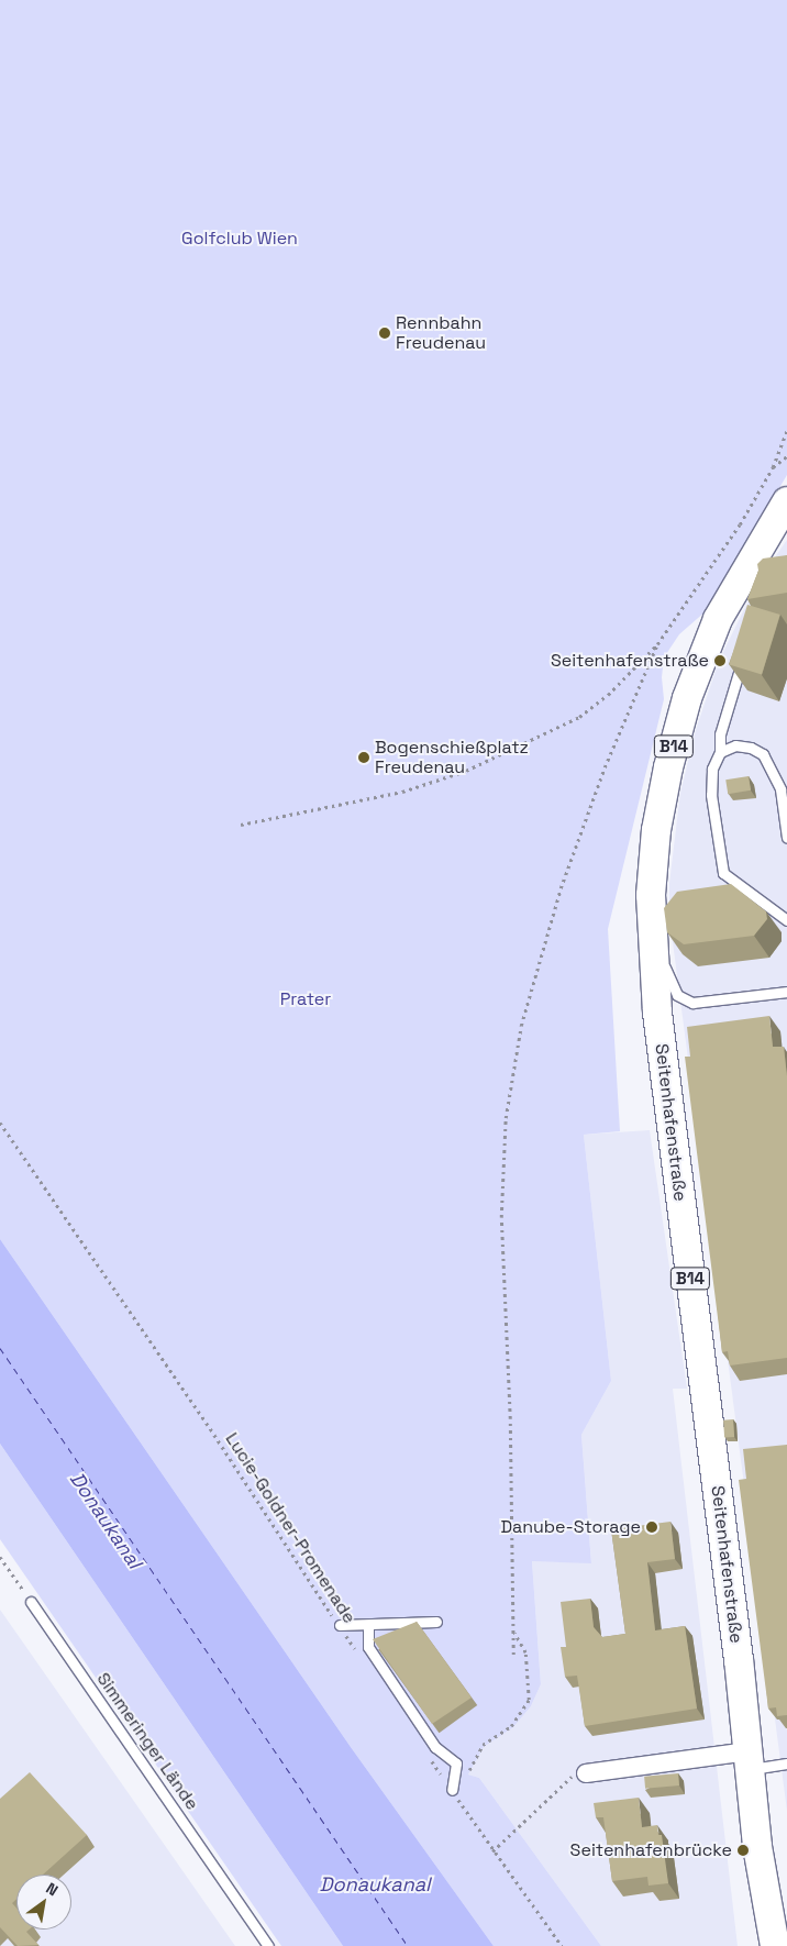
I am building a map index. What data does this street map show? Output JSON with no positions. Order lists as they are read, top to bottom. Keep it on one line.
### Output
{"streets":{"main road":["B14","Seitenhafenstraße"],"lane":["Simmeringer Lände"],"path":["Lucie-Goldner-Promenade"]},"water":["Donaukanal"],"parks":["Golfclub Wien","Prater"],"places":["Rennbahn Freudenau","Seitenhafenstraße","Bogenschießplatz Freudenau","Danube-Storage","Seitenhafenbrücke"],"north":"top right"}
